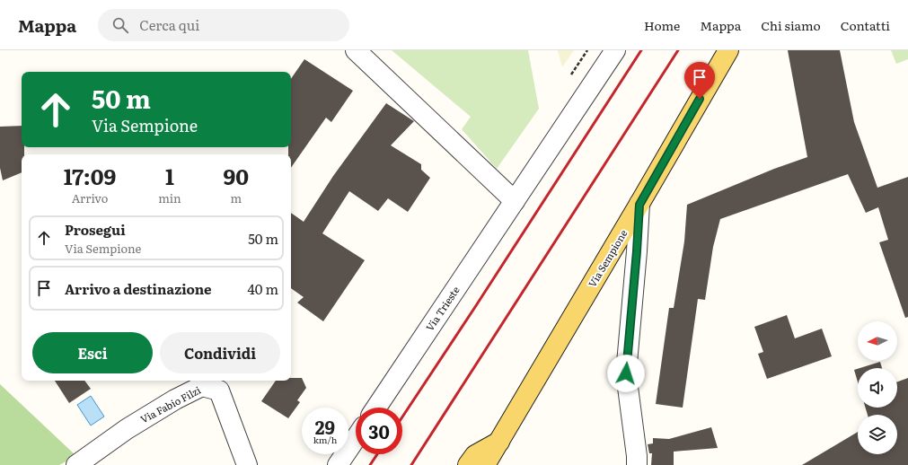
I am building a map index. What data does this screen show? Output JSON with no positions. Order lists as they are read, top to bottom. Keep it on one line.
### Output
{"streets":{"main road":["Via Sempione"],"street":["Via Trieste","Via Fabio Filzi"]},"north":"left","page":{"header":"Mappa","search":"Cerca qui","nav":["Home","Mappa","Chi siamo","Contatti"],"turn":["50 m","Via Sempione"],"eta":["17:09","Arrivo","1","min","90","m"],"list":[{"name":"Prosegui","note":"Via Sempione","value":"50 m"},{"name":"Arrivo a destinazione","value":"40 m"}],"buttons":["Esci","Condividi"],"speed":"29 km/h","limit":"30"}}
